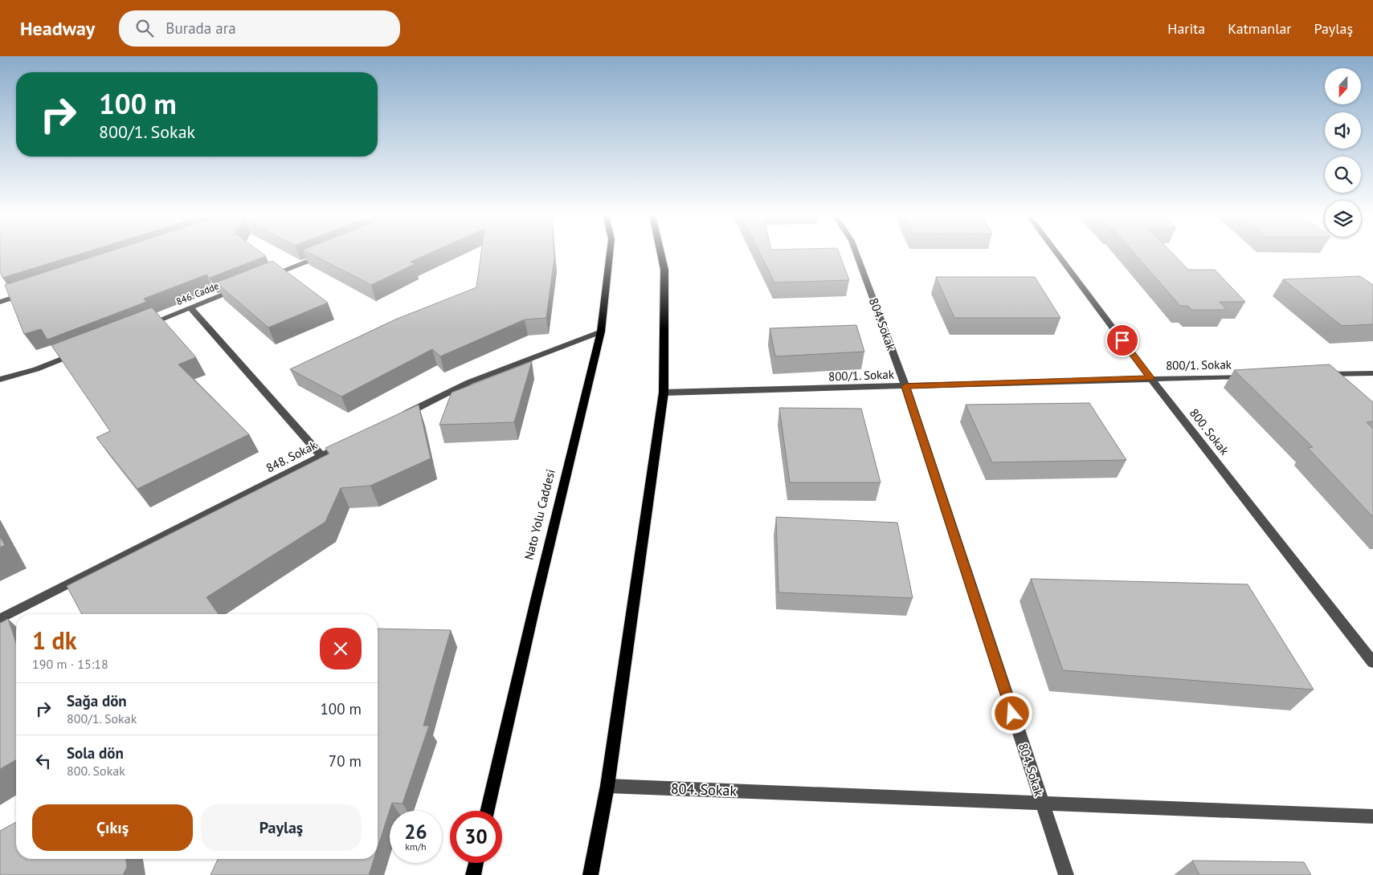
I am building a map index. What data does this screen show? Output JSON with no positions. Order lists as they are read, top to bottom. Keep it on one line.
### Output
{"streets":{"main road":["Nato Yolu Caddesi"],"street":["846. Cadde","804. Sokak","800/1. Sokak","800. Sokak","848. Sokak"]},"crossings":[["804. Sokak","800/1. Sokak"],["800/1. Sokak","800. Sokak"]],"north":"bottom","page":{"header":"Headway","search":"Burada ara","nav":["Harita","Katmanlar","Paylaş"],"turn":["100 m","800/1. Sokak"],"heading":["1 dk","190 m · 15:18"],"list":[{"name":"Sağa dön","note":"800/1. Sokak","value":"100 m"},{"name":"Sola dön","note":"800. Sokak","value":"70 m"}],"buttons":["Çıkış","Paylaş"],"speed":"26 km/h","limit":"30"}}
